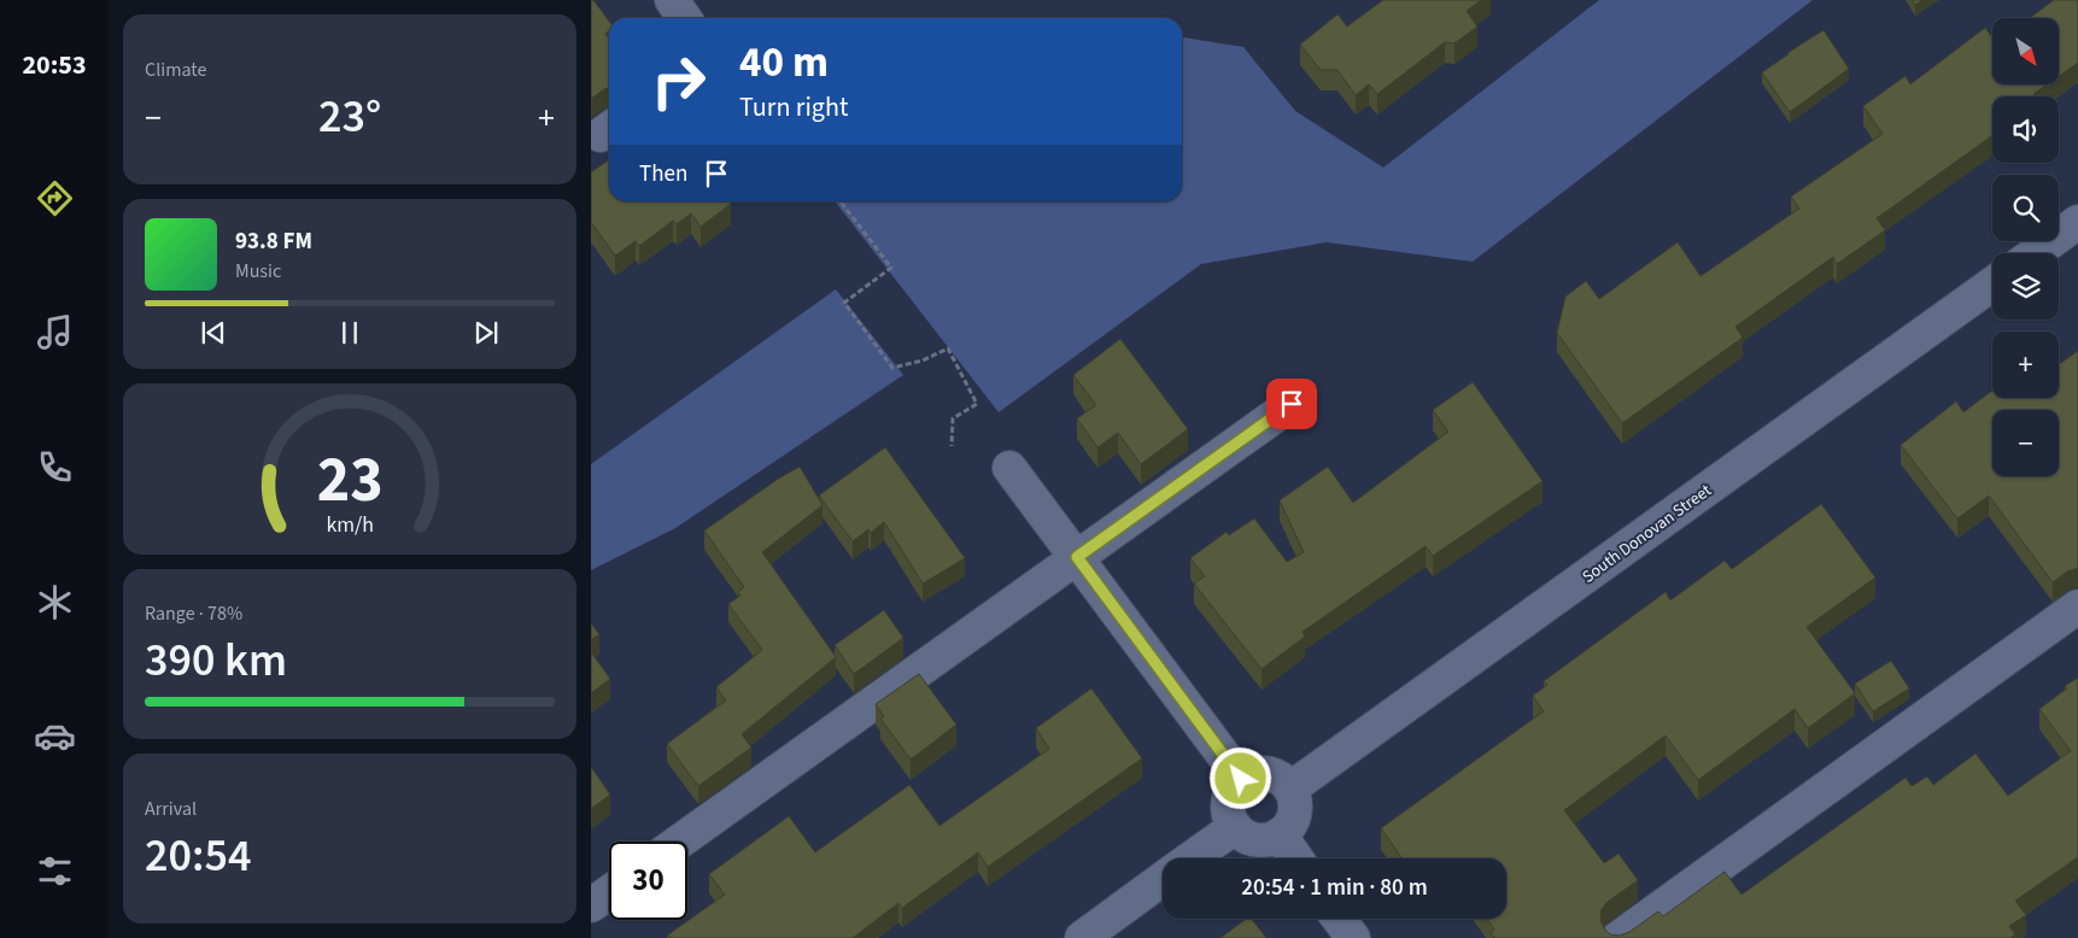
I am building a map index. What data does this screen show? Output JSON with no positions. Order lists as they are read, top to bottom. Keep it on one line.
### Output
{"streets":{"street":["South Donovan Street"]},"north":"bottom right","page":{"tabs":"20:53","tile":["Climate",["Range · 78%","390 km"],["Arrival","20:54"]],"map_buttons":["+","−"],"turn":["40 m","Turn right"],"heat":["−","23°","+"],"then":"Then","song":["93.8 FM","Music"],"limit":"30","trip":"20:54 · 1 min · 80 m","gauge":["23","km/h"]}}
